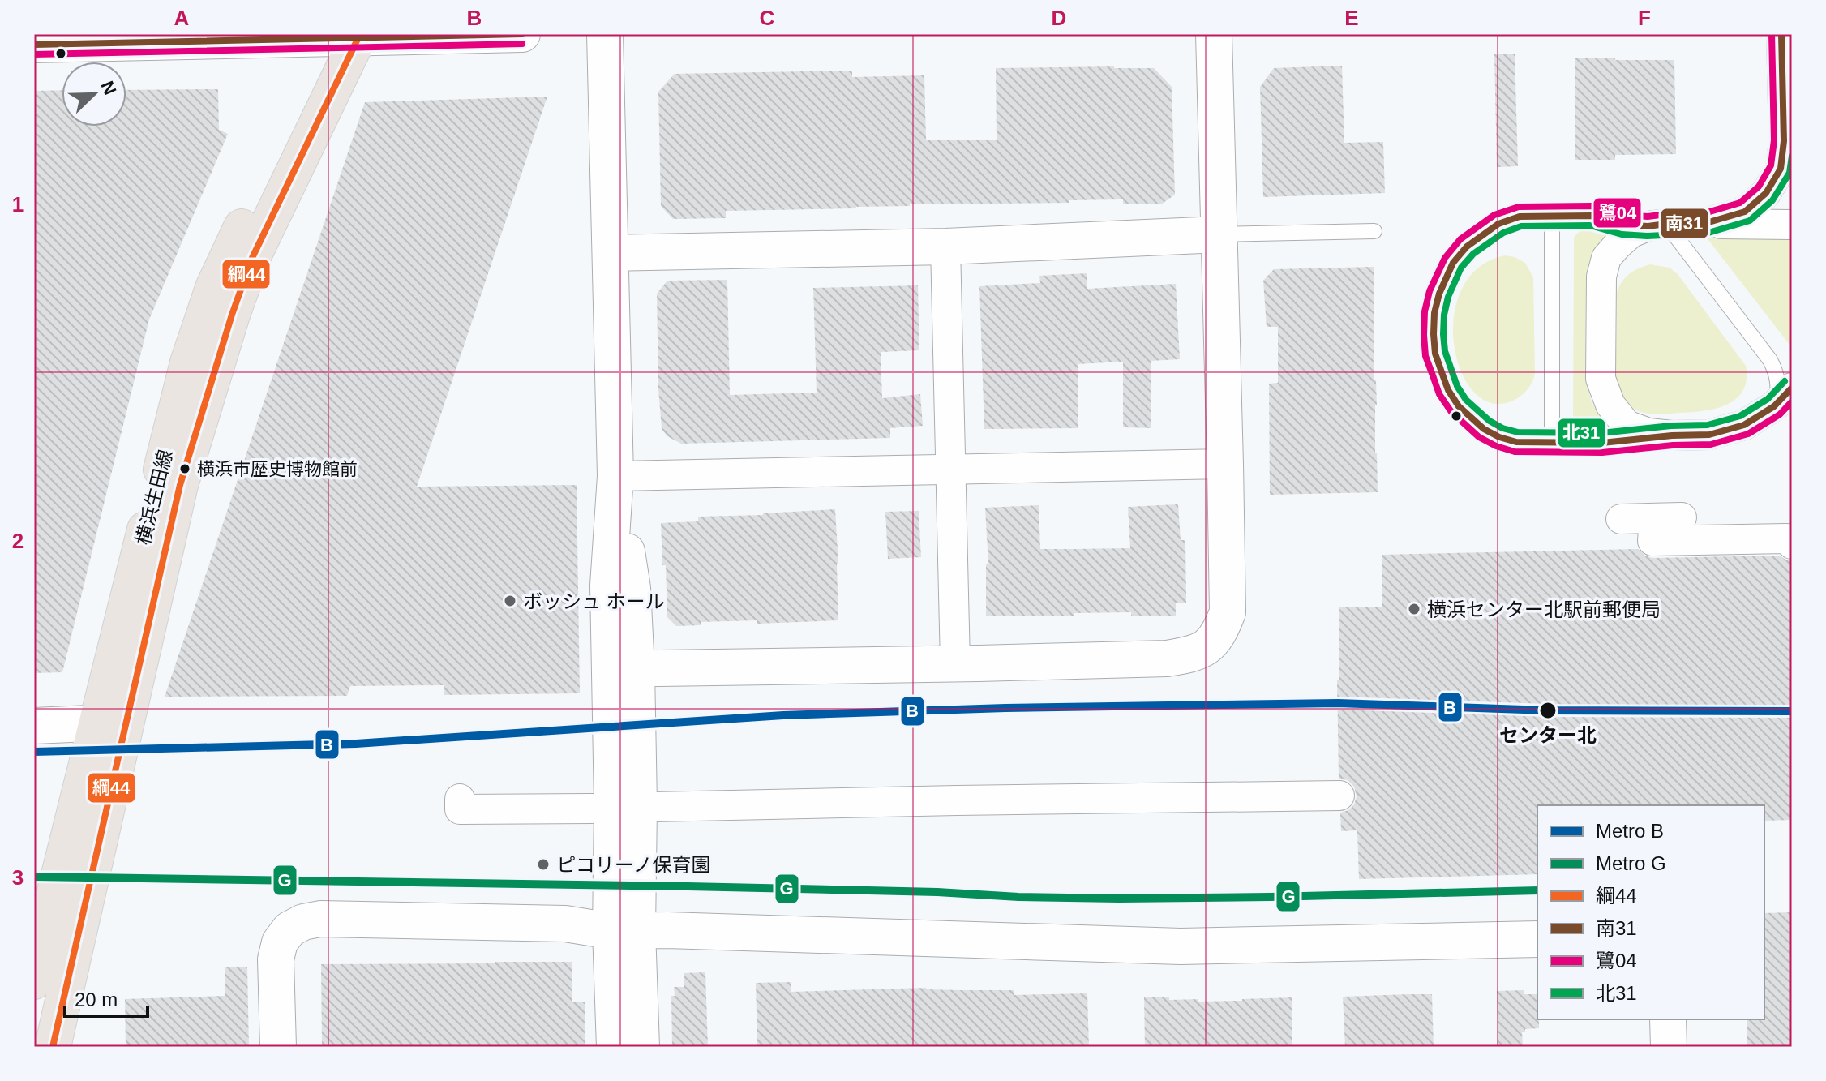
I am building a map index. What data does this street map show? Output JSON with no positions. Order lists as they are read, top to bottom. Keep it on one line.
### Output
{"streets":{"main road":["横浜生田線"]},"places":["横浜市歴史博物館前","ボッシュ ホール","横浜センター北駅前郵便局","センター北","ピコリーノ保育園"],"lines":["transit line 綱44","transit line 南31","transit line 鷺04","transit line 北31","metro line B","metro line G"],"legend":["Metro B","Metro G","綱44","南31","鷺04","北31"],"scale_bar":"20 m","north":"top right","grid":{"columns":["A","B","C","D","E","F"],"rows":["1","2","3"]}}
